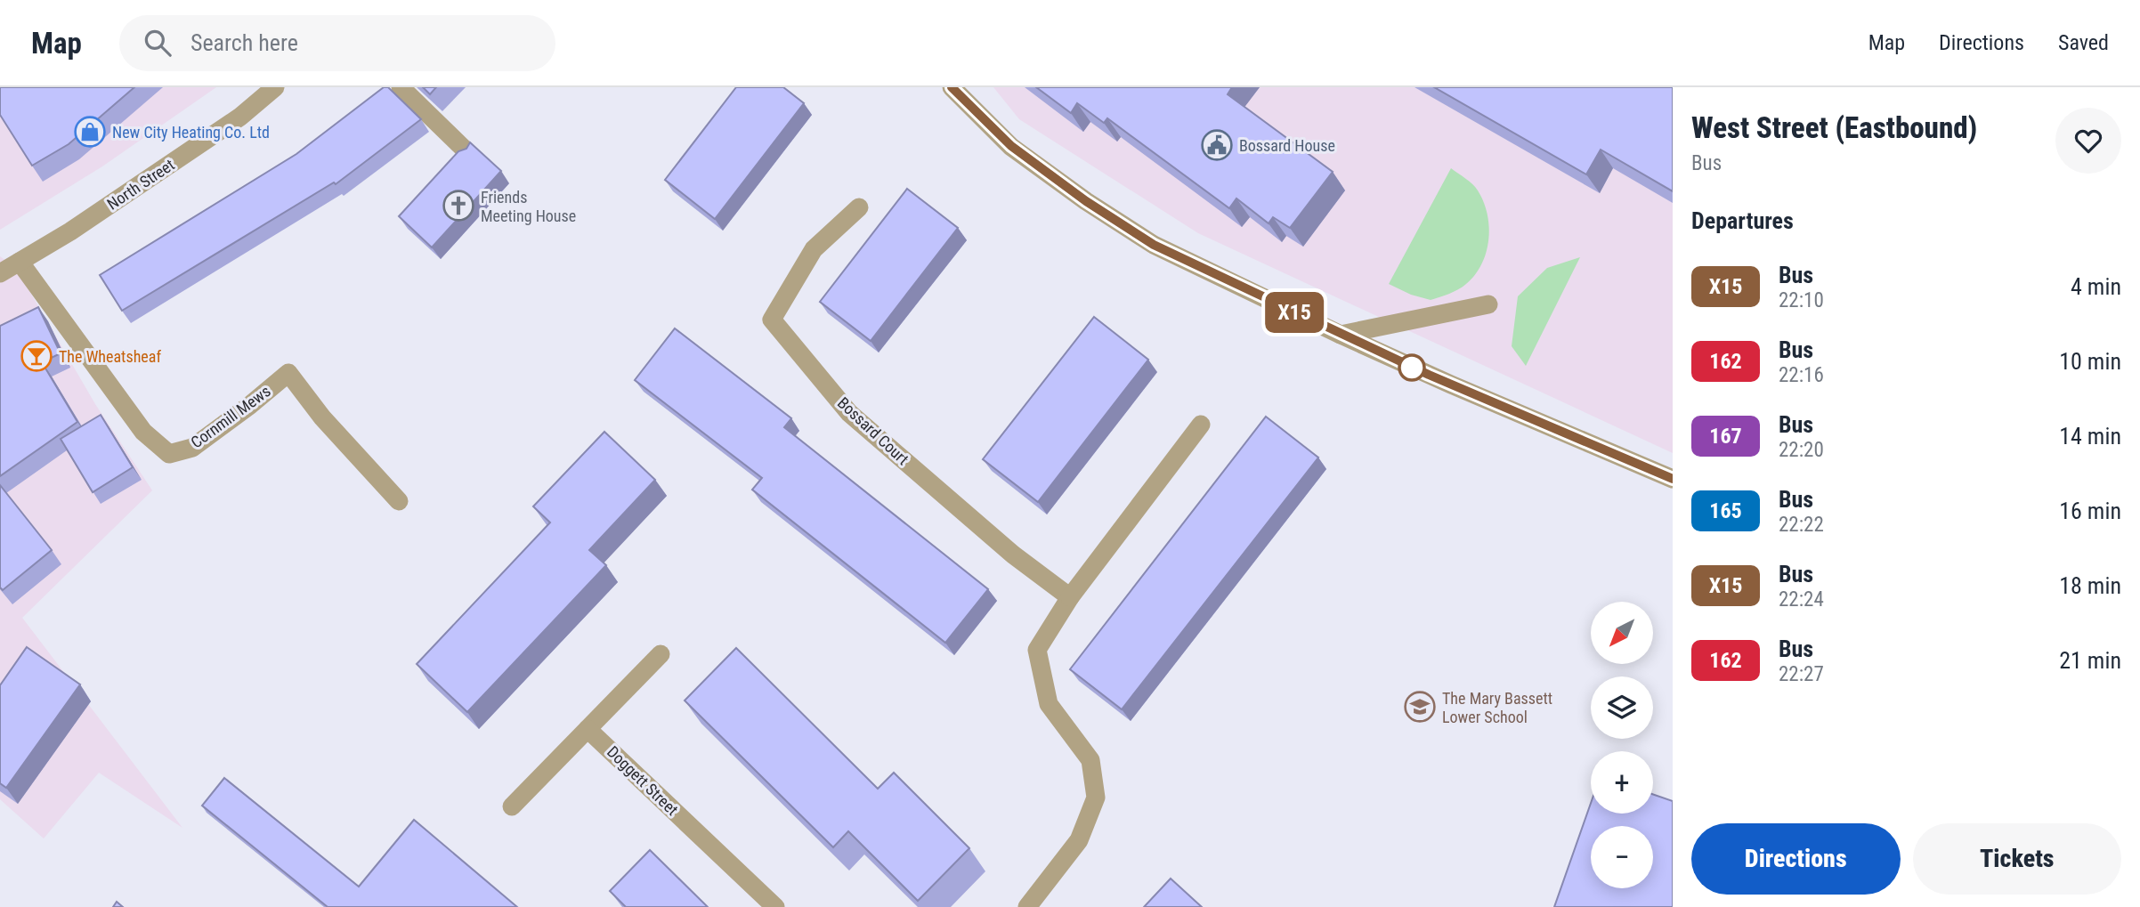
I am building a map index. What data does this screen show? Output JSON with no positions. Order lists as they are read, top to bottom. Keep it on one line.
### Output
{"streets":{"street":["North Street","Cornmill Mews","Bossard Court","Doggett Street"]},"crossings":[["North Street","Cornmill Mews"]],"places":{"shop":["New City Heating Co. Ltd"],"public building":["Bossard House"],"church":["Friends Meeting House"],"bar":["The Wheatsheaf"],"school or university":["The Mary Bassett Lower School"]},"lines":["bus line X15"],"north":"bottom left","page":{"header":"Map","search":"Search here","nav":["Map","Directions","Saved"],"on_map":"X15","heading":[["West Street (Eastbound)","Bus"],"Departures"],"list":[{"mark":"X15","name":"Bus","note":"22:10","value":"4 min"},{"mark":"162","name":"Bus","note":"22:16","value":"10 min"},{"mark":"167","name":"Bus","note":"22:20","value":"14 min"},{"mark":"165","name":"Bus","note":"22:22","value":"16 min"},{"mark":"X15","name":"Bus","note":"22:24","value":"18 min"},{"mark":"162","name":"Bus","note":"22:27","value":"21 min"}],"map_buttons":["+","−"],"buttons":["Directions","Tickets"]}}
